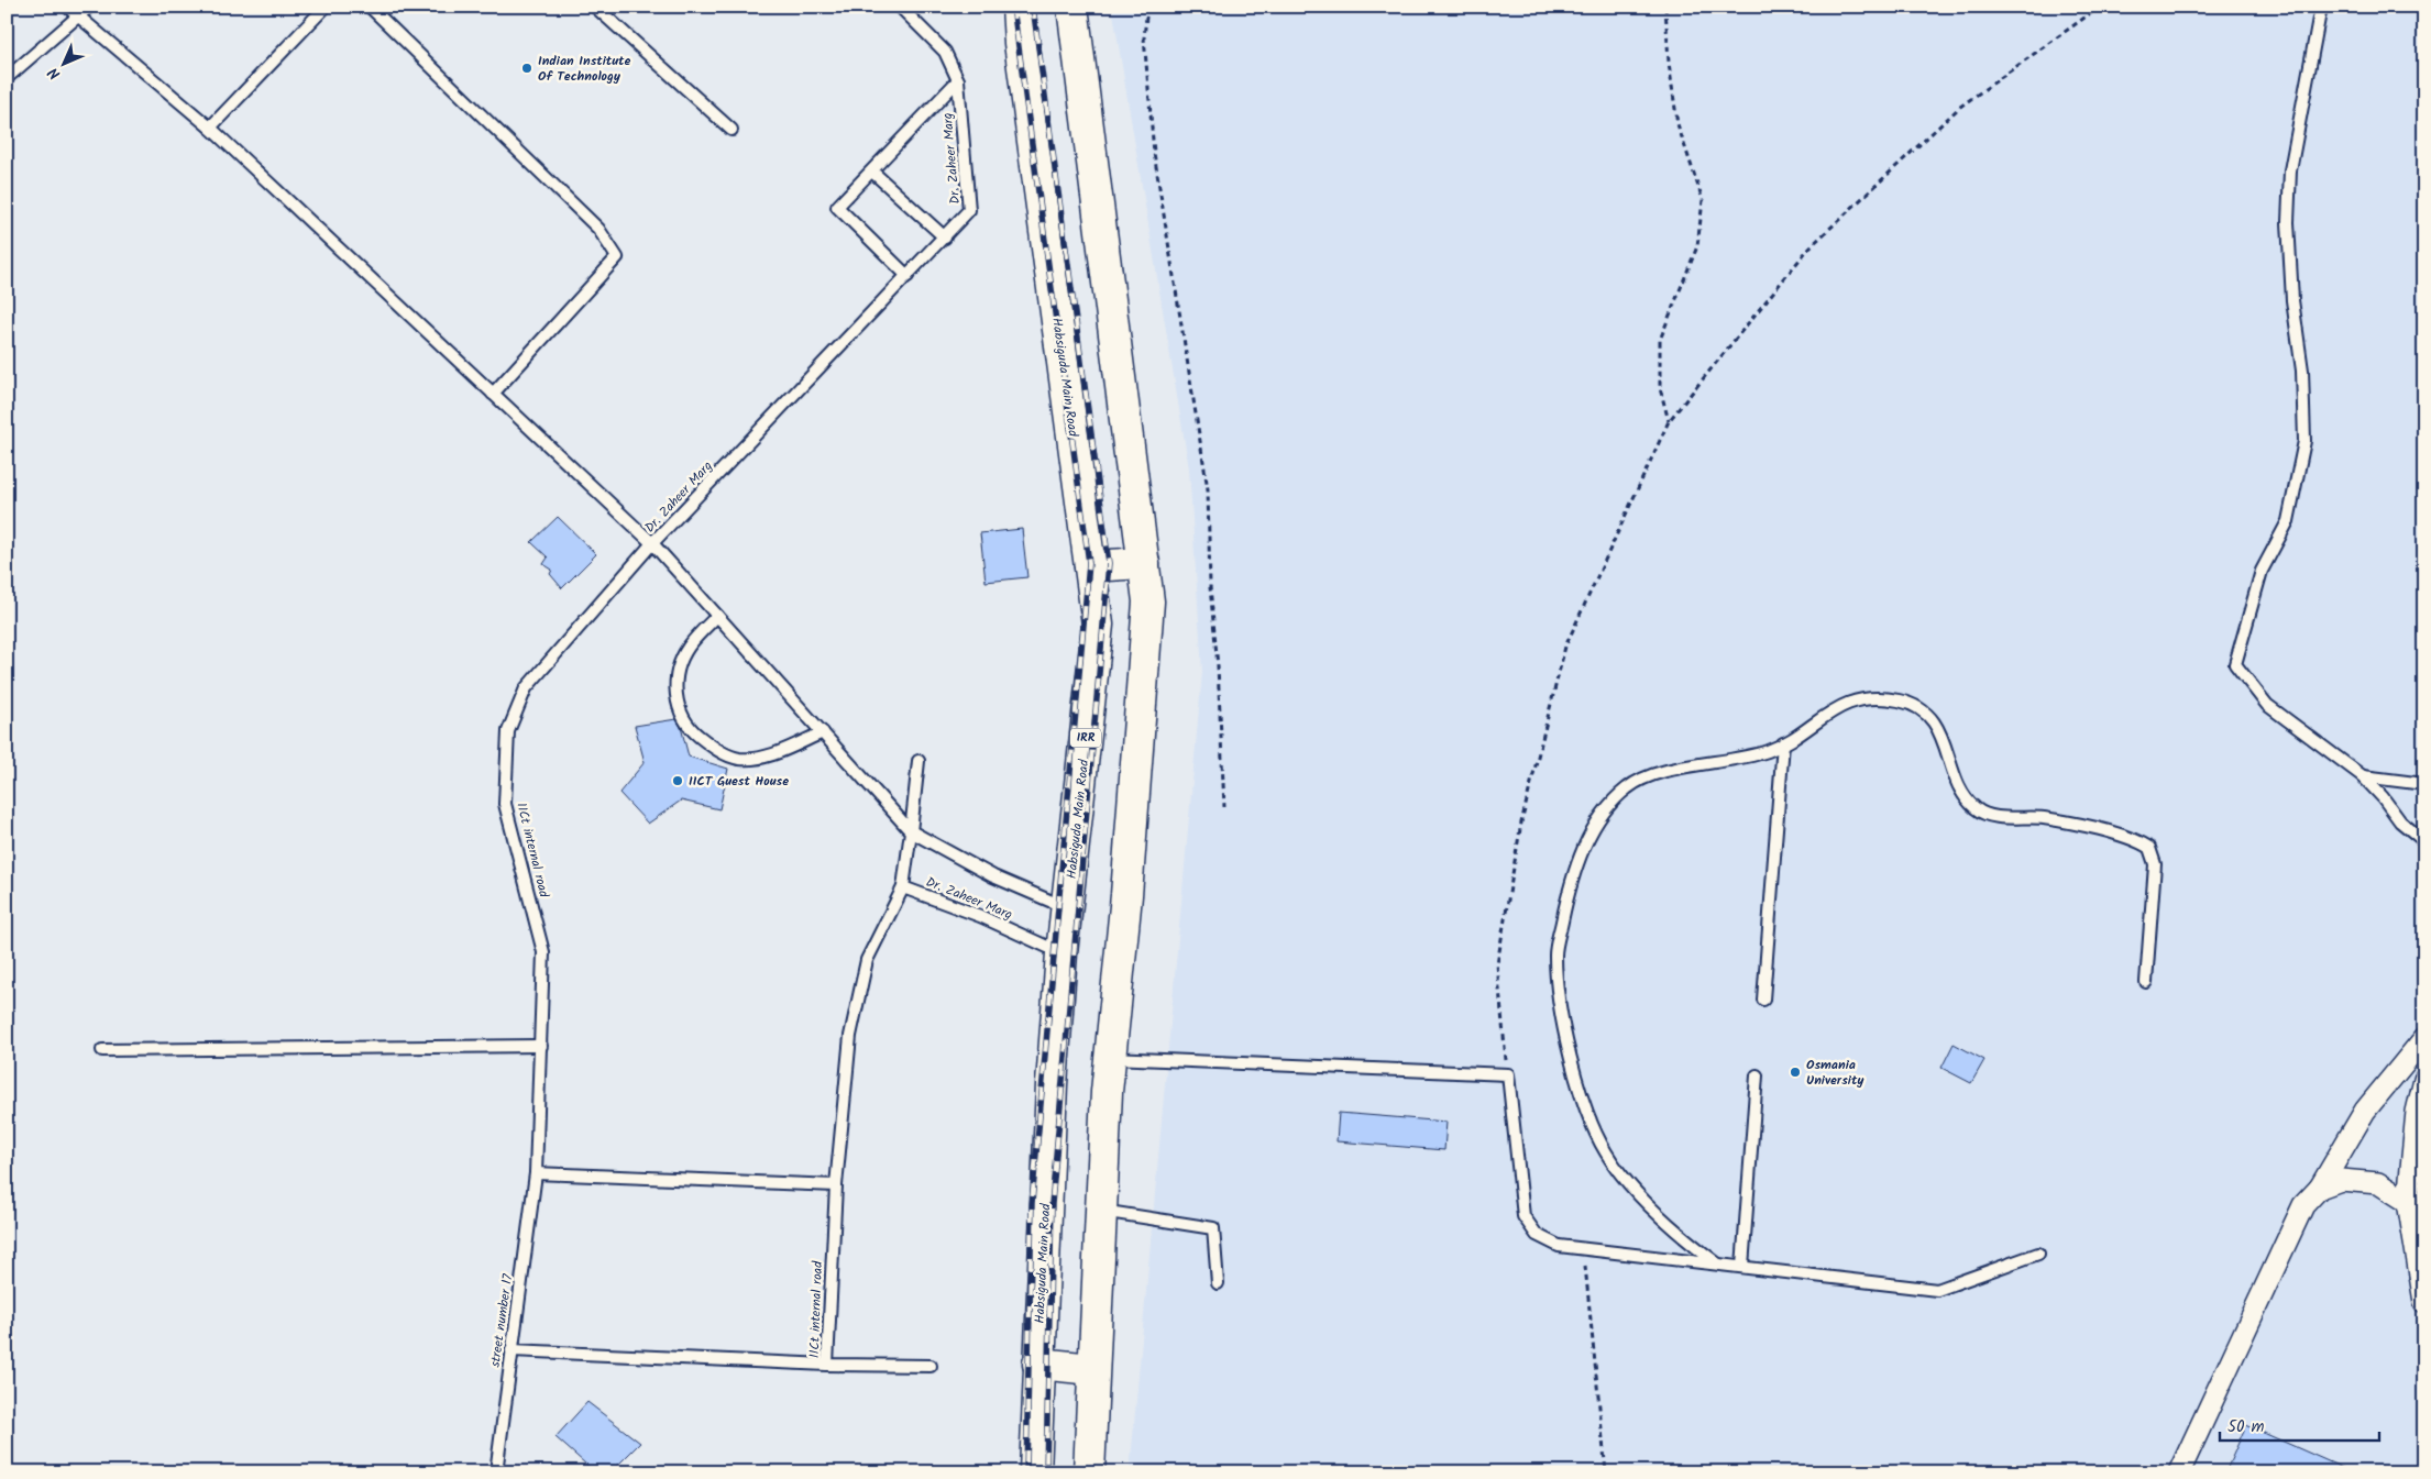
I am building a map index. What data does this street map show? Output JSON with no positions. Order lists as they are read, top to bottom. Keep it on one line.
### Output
{"streets":{"main road":["Habsiguda Main Road","IRR"],"lane":["Dr. Zaheer Marg","IICt internal road","street number 17"]},"crossings":[["Dr. Zaheer Marg","Habsiguda Main Road"],["Dr. Zaheer Marg","IICt internal road"],["IICt internal road","street number 17"]],"places":["Indian Institute Of Technology","IICT Guest House","Osmania University"],"scale_bar":"50 m","north":"bottom left"}
